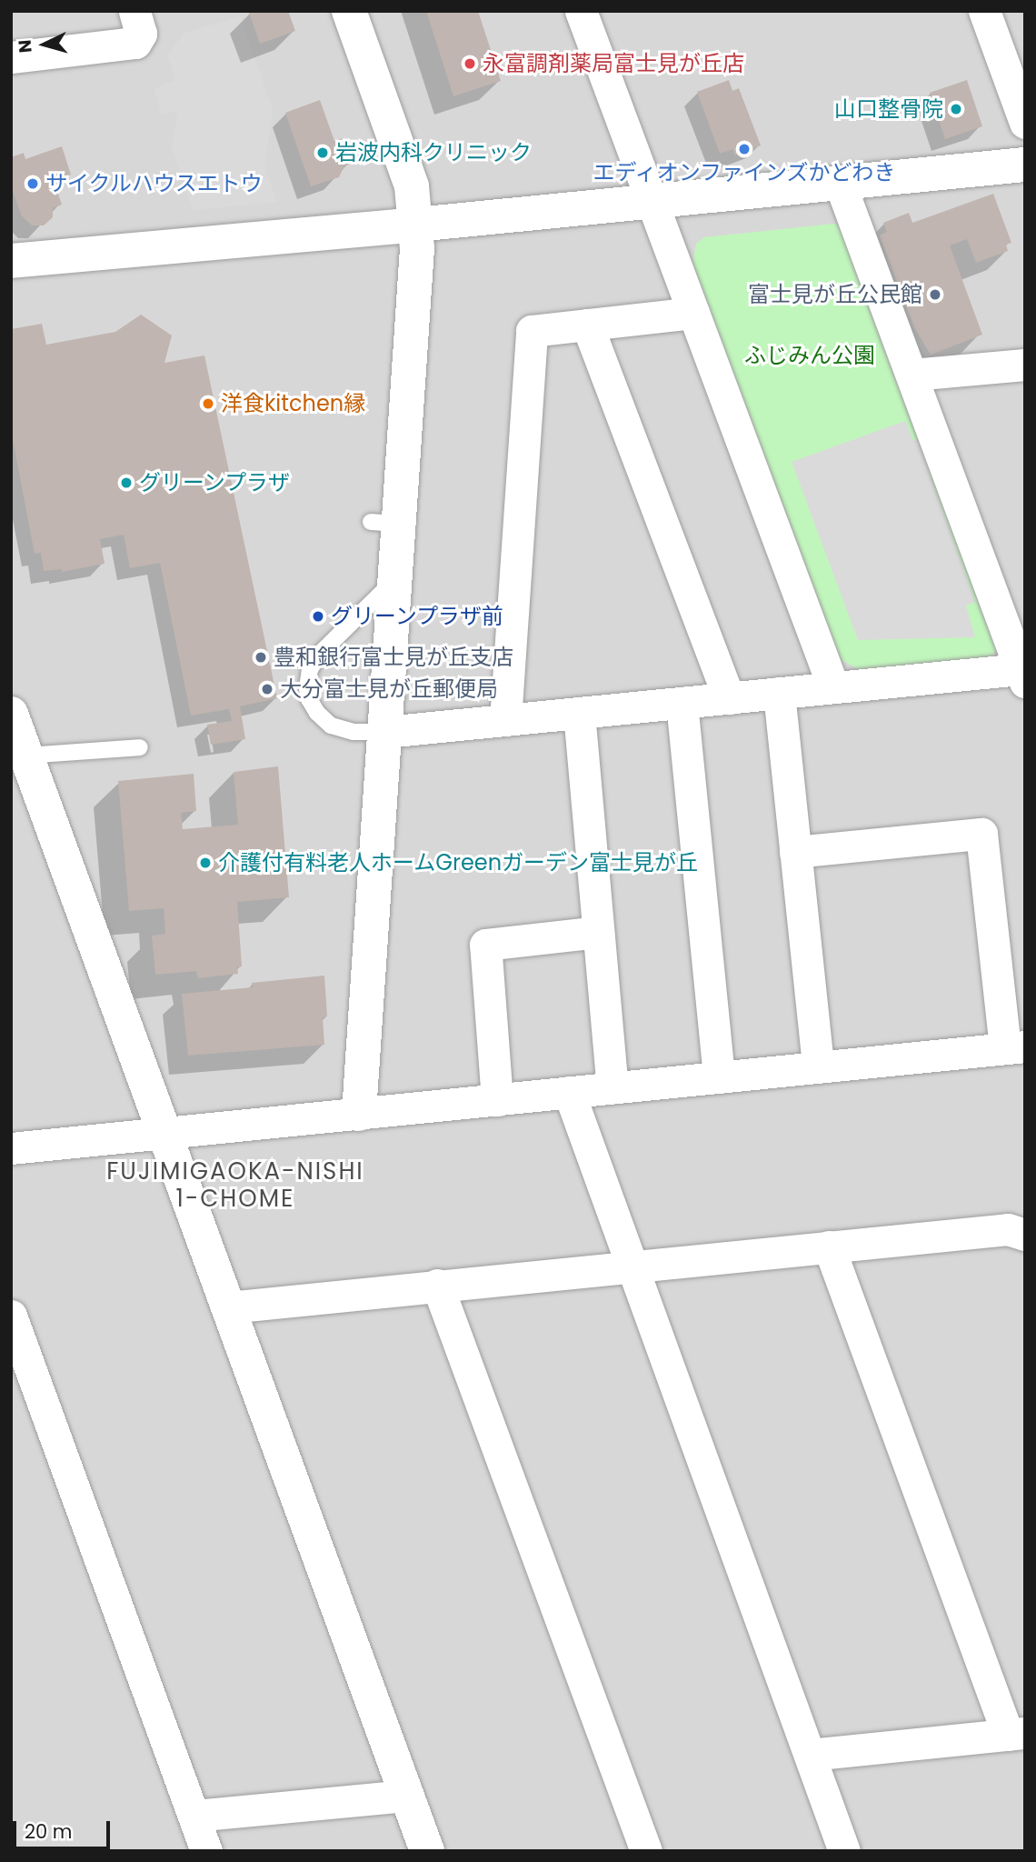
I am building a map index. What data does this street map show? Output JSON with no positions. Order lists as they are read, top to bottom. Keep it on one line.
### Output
{"districts":["FUJIMIGAOKA-NISHI 1-CHOME"],"parks":["ふじみん公園"],"places":["永富調剤薬局富士見が丘店","山口整骨院","エディオンファインズかどわき","岩波内科クリニック","サイクルハウスエトウ","富士見が丘公民館","洋食kitchen縁","グリーンプラザ","グリーンプラザ前","豊和銀行富士見が丘支店","大分富士見が丘郵便局","介護付有料老人ホームGreenガーデン富士見が丘"],"scale_bar":"20 m","north":"left"}
